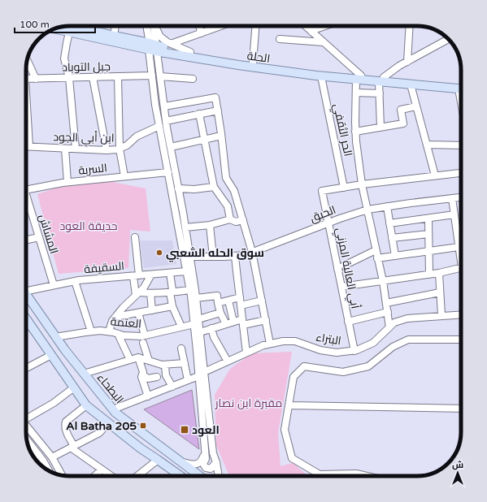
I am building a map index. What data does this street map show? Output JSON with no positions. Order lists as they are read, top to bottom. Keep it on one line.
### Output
{"streets":{"main road":["الحلة","البطحاء"],"street":["جبل التوباد","الحر الثقفي","ابن أبي الجود","السربة","الحبق","المشاش","السقيفة","أبي العالية المزني","العتمة","البتراء"]},"crossings":[["الحلة","الحر الثقفي"],["الحر الثقفي","أبي العالية المزني"],["الحبق","أبي العالية المزني"],["المشاش","السقيفة"],["أبي العالية المزني","البتراء"],["العتمة","البطحاء"],["البتراء","البطحاء"]],"parks":["حديقة العود","مقبرة ابن نصار"],"places":{"other":["سوق الحله الشعبي"],"transit":["Al Batha 205","العود"]},"scale_bar":"100 m","north":"top"}
